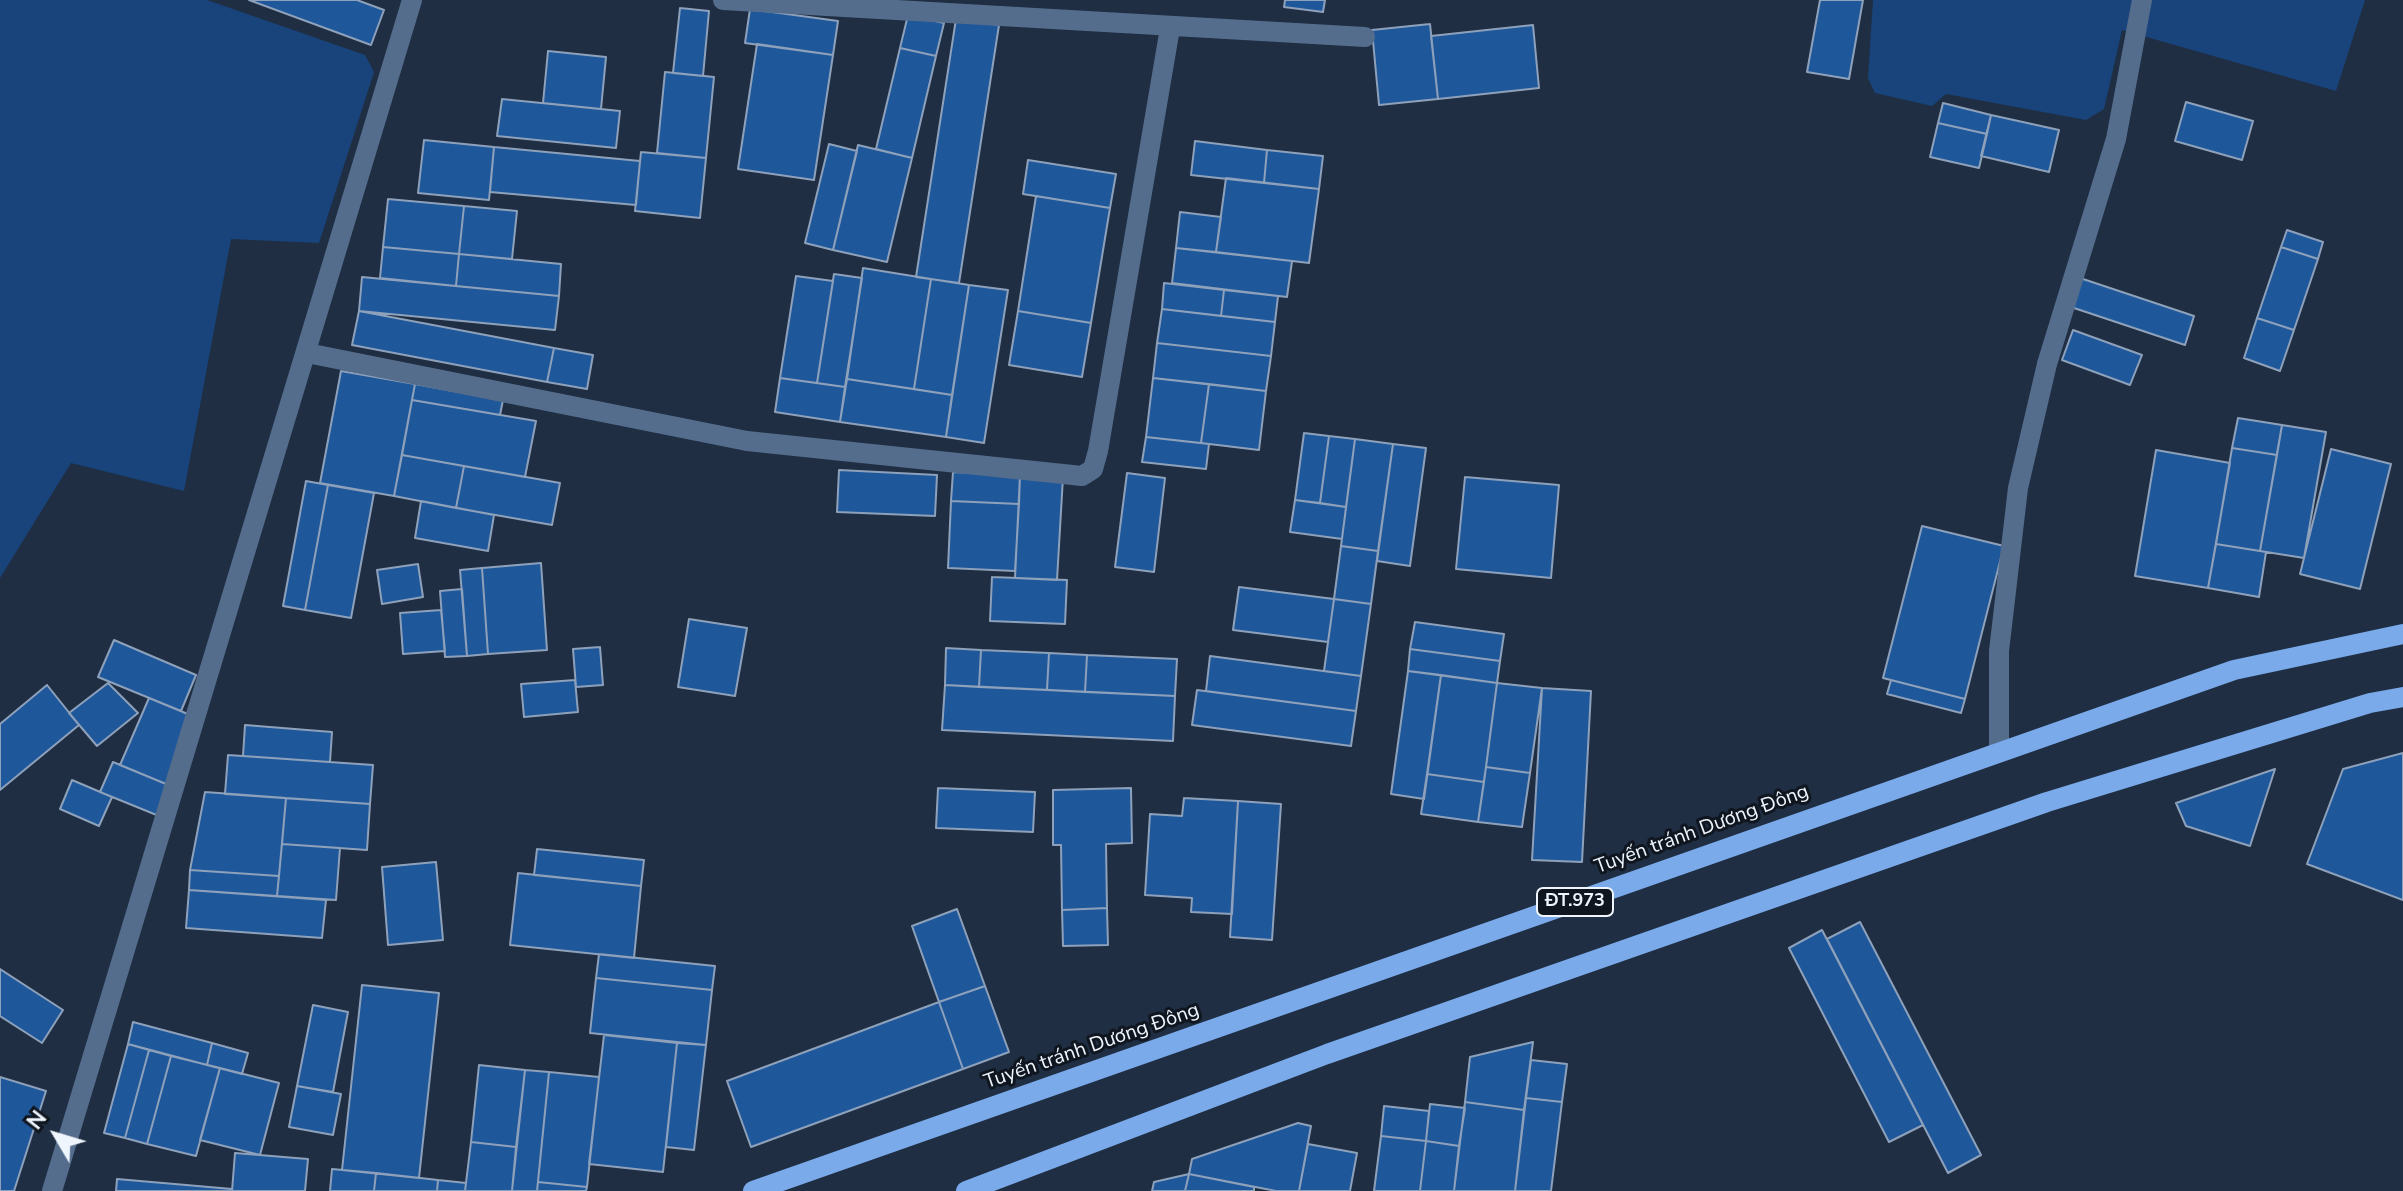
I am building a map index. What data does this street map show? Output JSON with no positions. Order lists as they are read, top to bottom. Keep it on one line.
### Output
{"streets":{"main road":["Tuyến tránh Dương Đông","ĐT.973"]},"north":"top left"}
